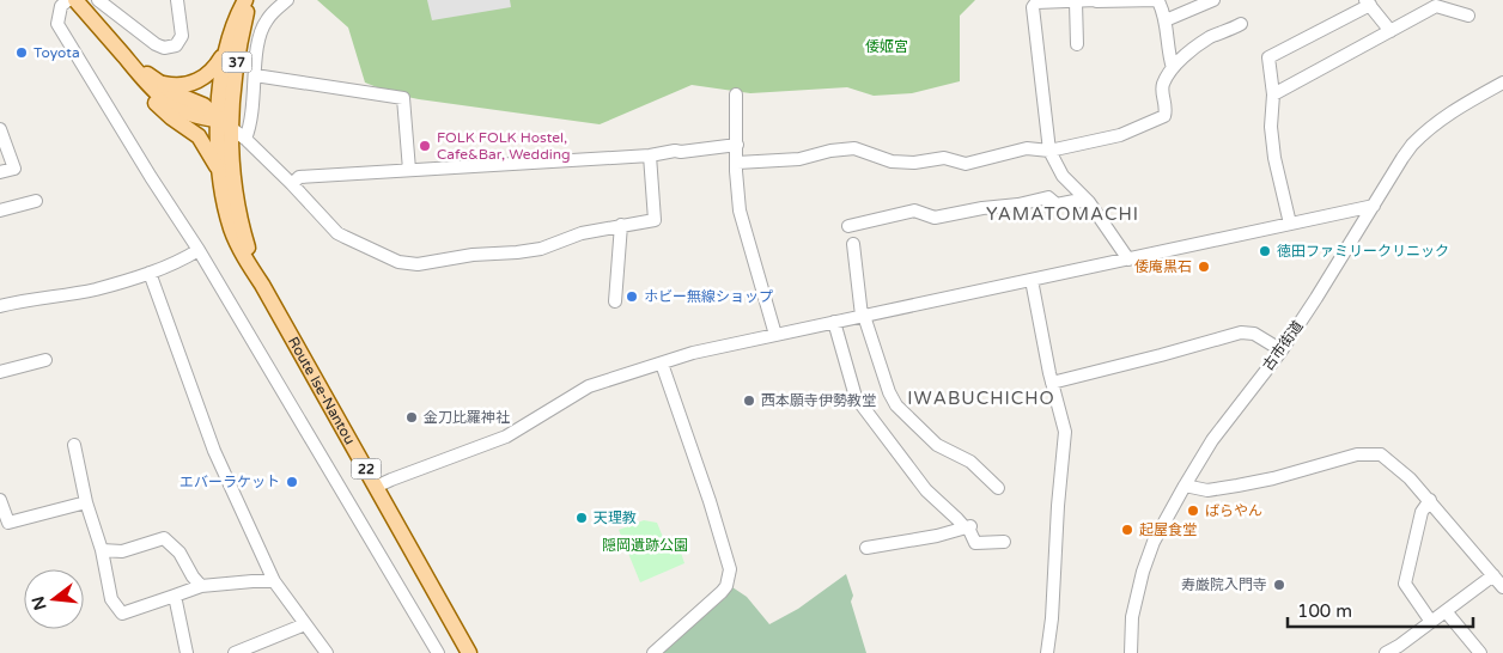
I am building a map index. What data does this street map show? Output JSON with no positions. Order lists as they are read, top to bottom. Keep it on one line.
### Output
{"streets":{"main road":["37","Route Ise-Nantou","22"],"street":["古市街道"]},"crossings":[["37","Route Ise-Nantou"]],"districts":["YAMATOMACHI","IWABUCHICHO"],"parks":["倭姬宮","隠岡遺跡公園"],"places":["Toyota","FOLK FOLK Hostel, Cafe&Bar, Wedding","徳田ファミリークリニック","倭庵黒石","ホビー無線ショップ","西本願寺伊勢教堂","金刀比羅神社","エバーラケット","ばらやん","天理教","起屋食堂","寿厳院入門寺"],"scale_bar":"100 m","north":"left"}
